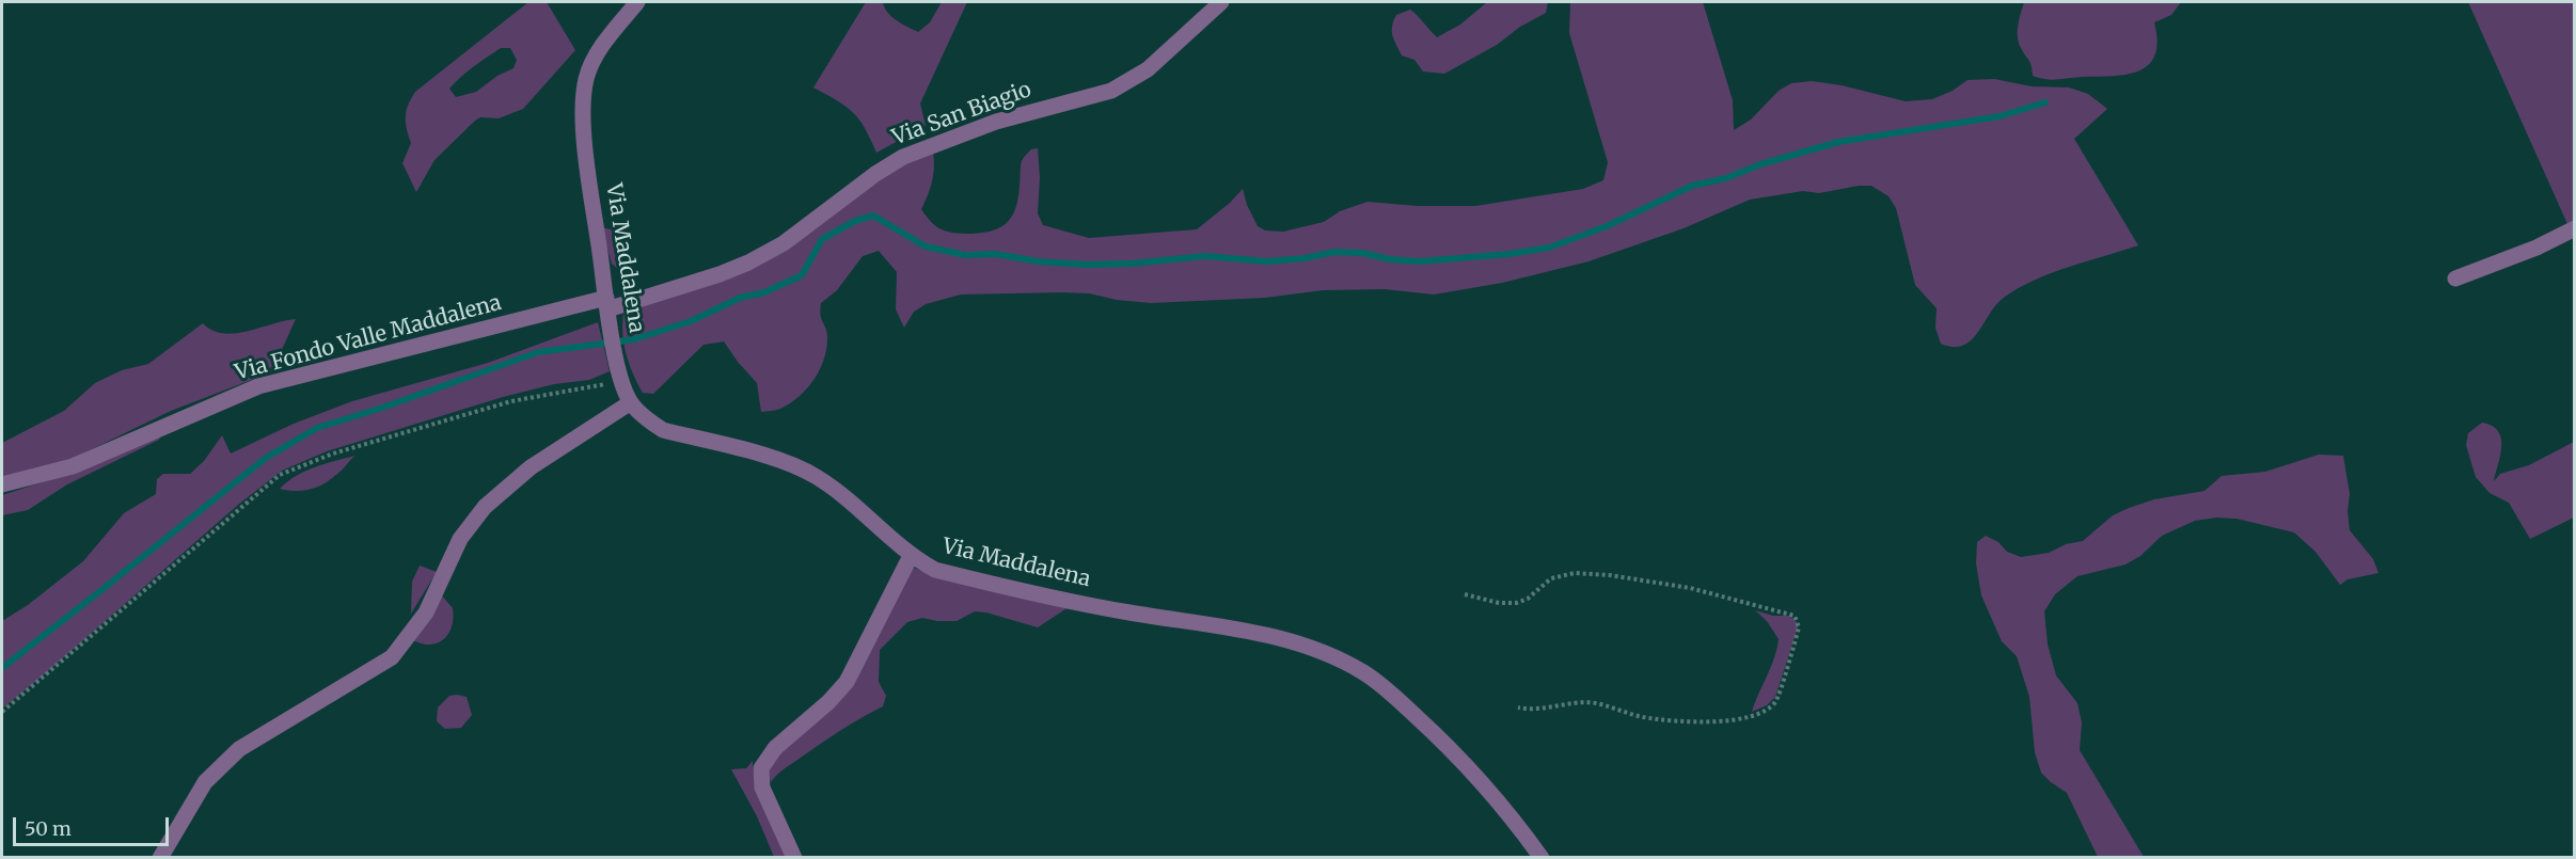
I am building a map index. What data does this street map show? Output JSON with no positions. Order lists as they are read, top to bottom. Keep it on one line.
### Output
{"streets":{"street":["Via San Biagio","Via Maddalena","Via Fondo Valle Maddalena"]},"crossings":[["Via San Biagio","Via Maddalena"],["Via San Biagio","Via Fondo Valle Maddalena"],["Via Maddalena","Via Fondo Valle Maddalena"]],"scale_bar":"50 m"}
